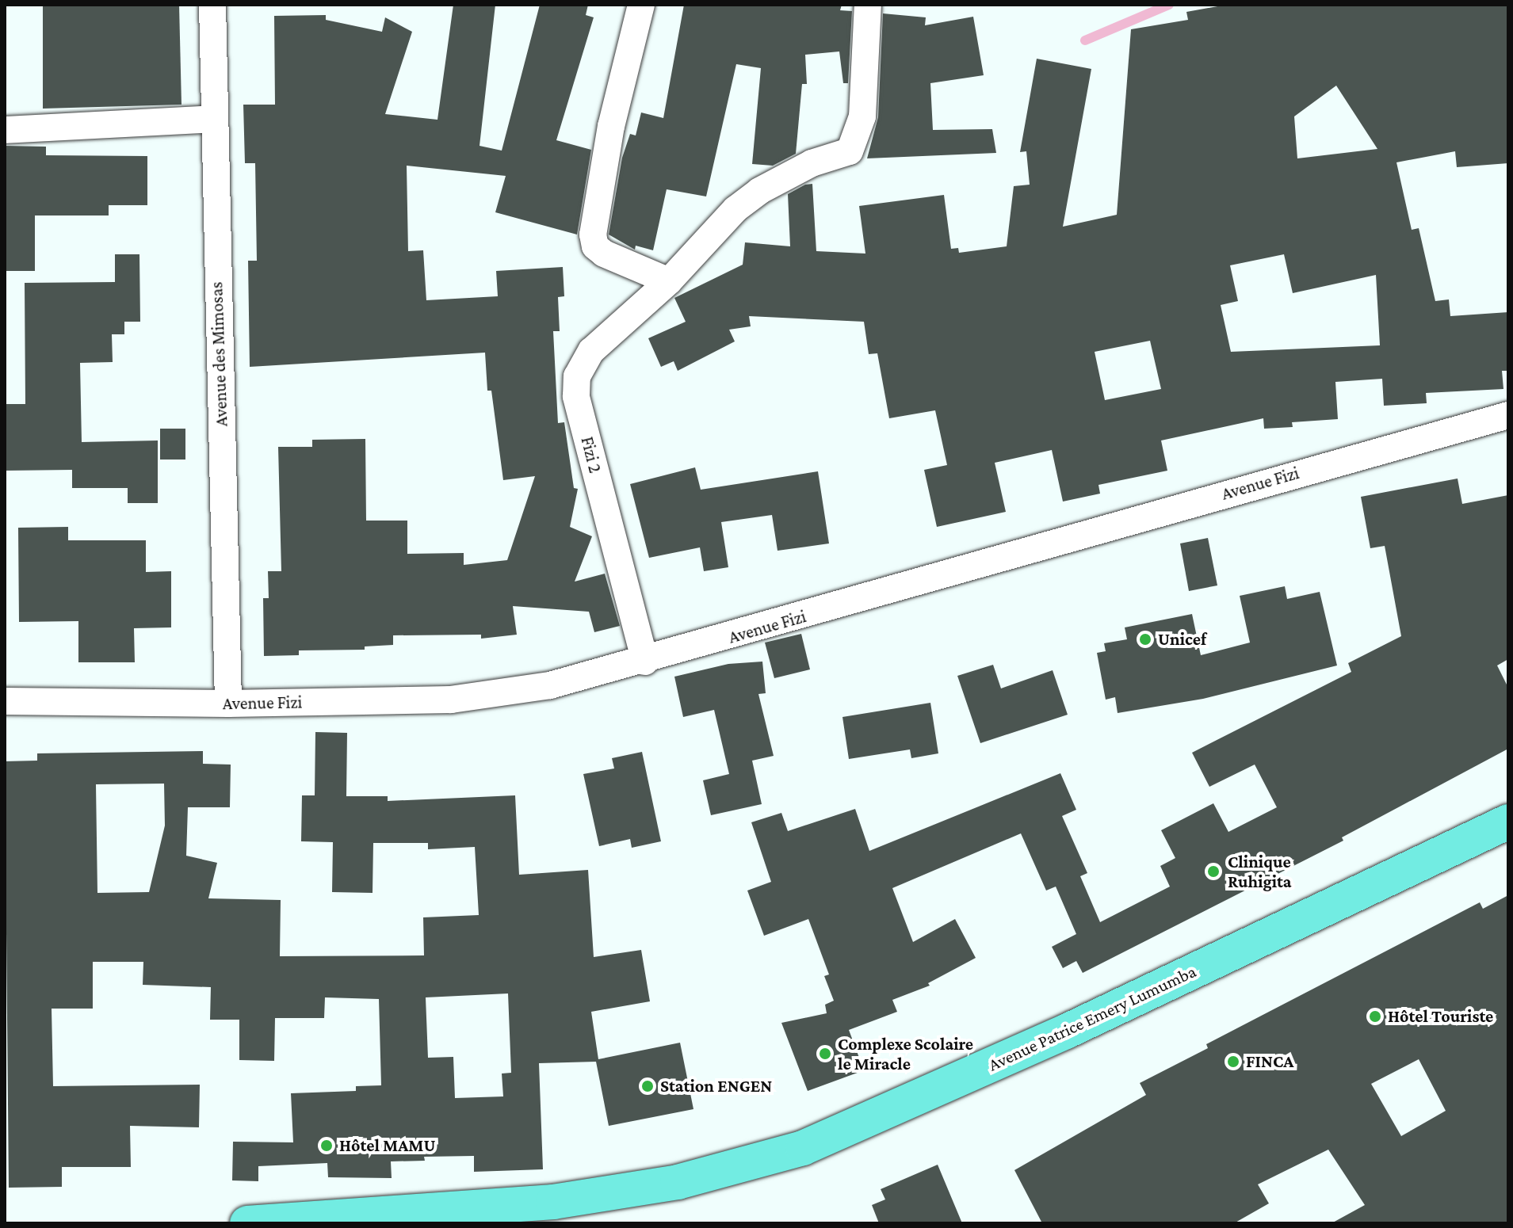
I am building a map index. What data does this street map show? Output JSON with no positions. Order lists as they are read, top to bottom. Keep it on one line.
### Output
{"streets":{"main road":["Avenue Patrice Emery Lumumba"],"street":["Avenue des Mimosas","Fizi 2","Avenue Fizi"]},"crossings":[["Avenue des Mimosas","Avenue Fizi"],["Fizi 2","Avenue Fizi"]],"places":["Unicef","Clinique Ruhigita","Hôtel Touriste","Complexe Scolaire le Miracle","FINCA","Station ENGEN","Hôtel MAMU"]}
